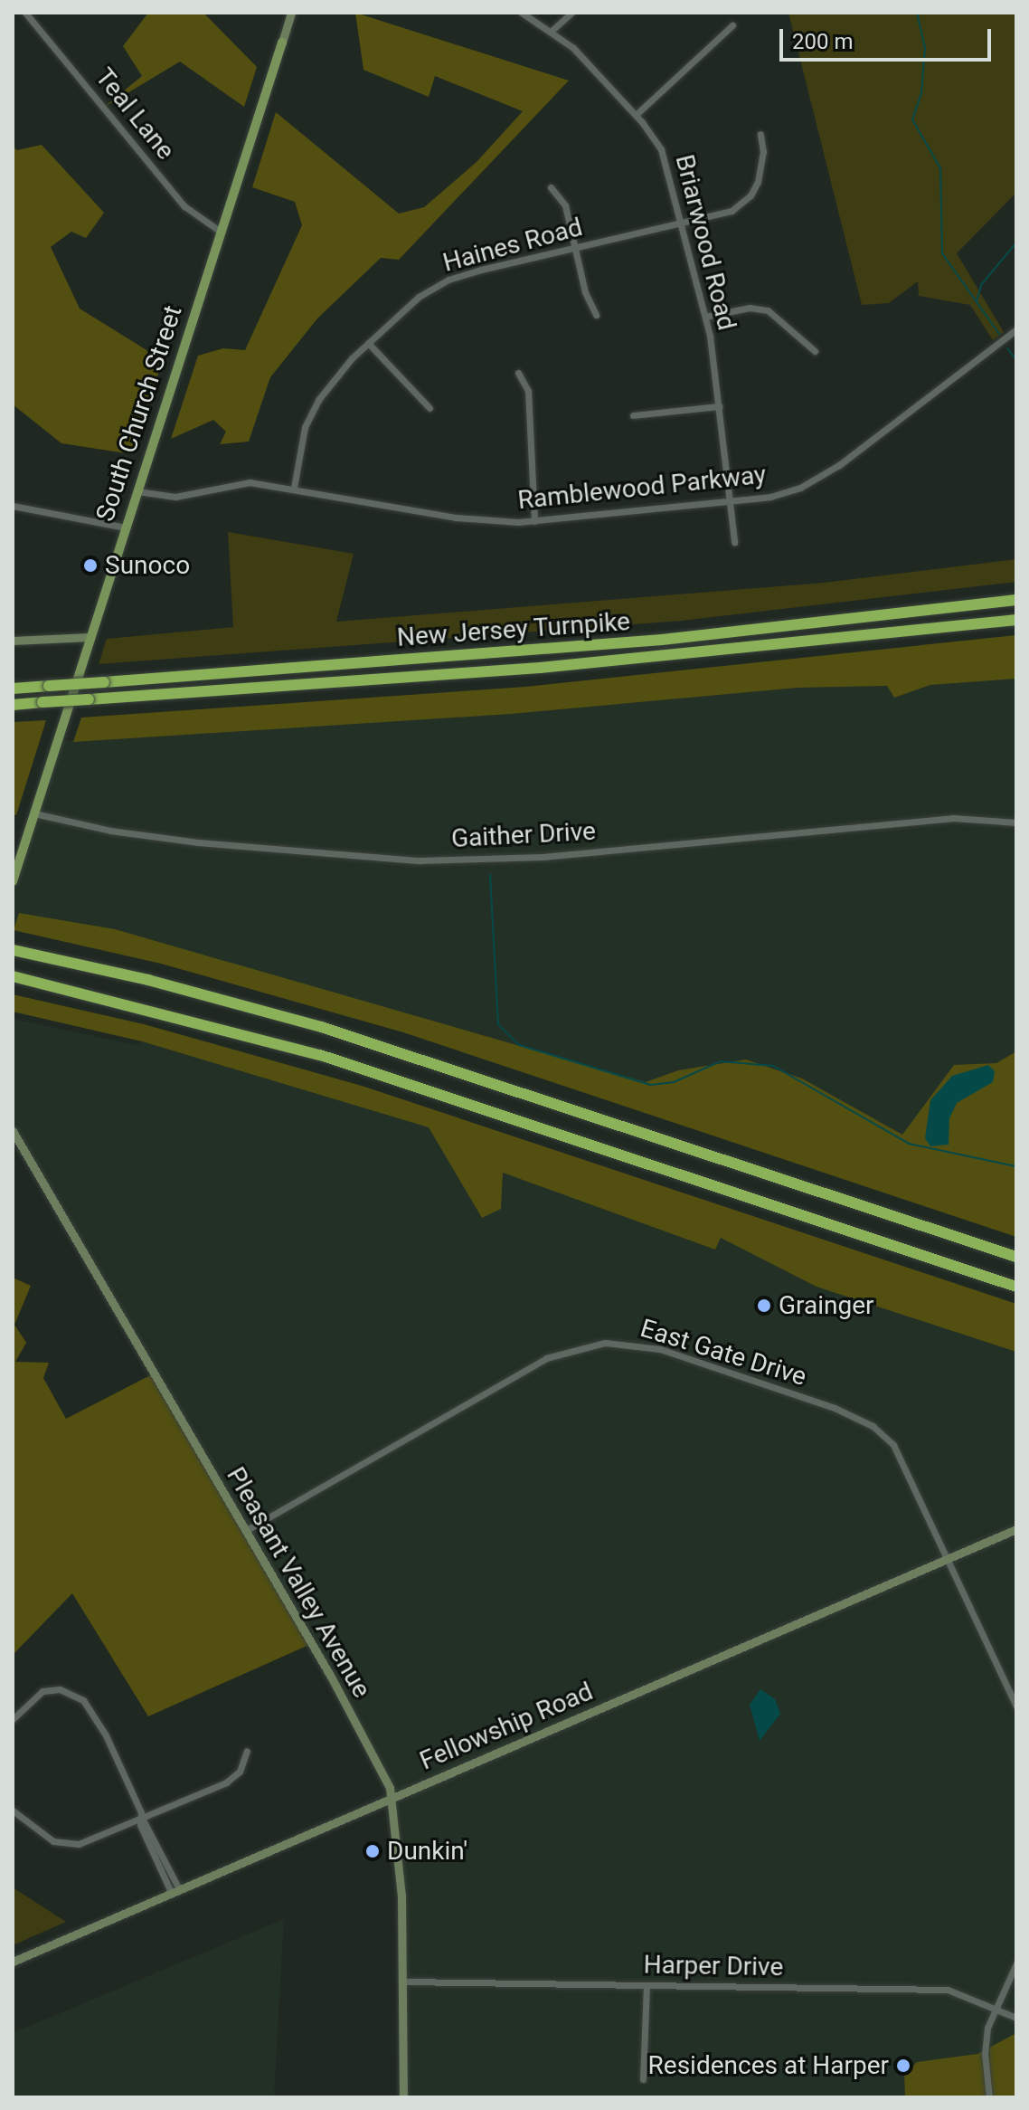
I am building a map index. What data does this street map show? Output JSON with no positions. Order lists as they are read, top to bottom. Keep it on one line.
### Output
{"streets":{"highway":["New Jersey Turnpike"],"main road":["South Church Street"],"street":["Teal Lane","Briarwood Road","Haines Road","Ramblewood Parkway","Gaither Drive","East Gate Drive","Pleasant Valley Avenue","Fellowship Road","Harper Drive"]},"crossings":[["Teal Lane","South Church Street"],["Briarwood Road","Haines Road"],["Briarwood Road","Ramblewood Parkway"],["Haines Road","Ramblewood Parkway"],["South Church Street","Ramblewood Parkway"],["South Church Street","Gaither Drive"],["East Gate Drive","Pleasant Valley Avenue"],["East Gate Drive","Fellowship Road"],["Pleasant Valley Avenue","Fellowship Road"],["Pleasant Valley Avenue","Harper Drive"]],"places":["Sunoco","Grainger","Dunkin'","Residences at Harper"],"scale_bar":"200 m"}
